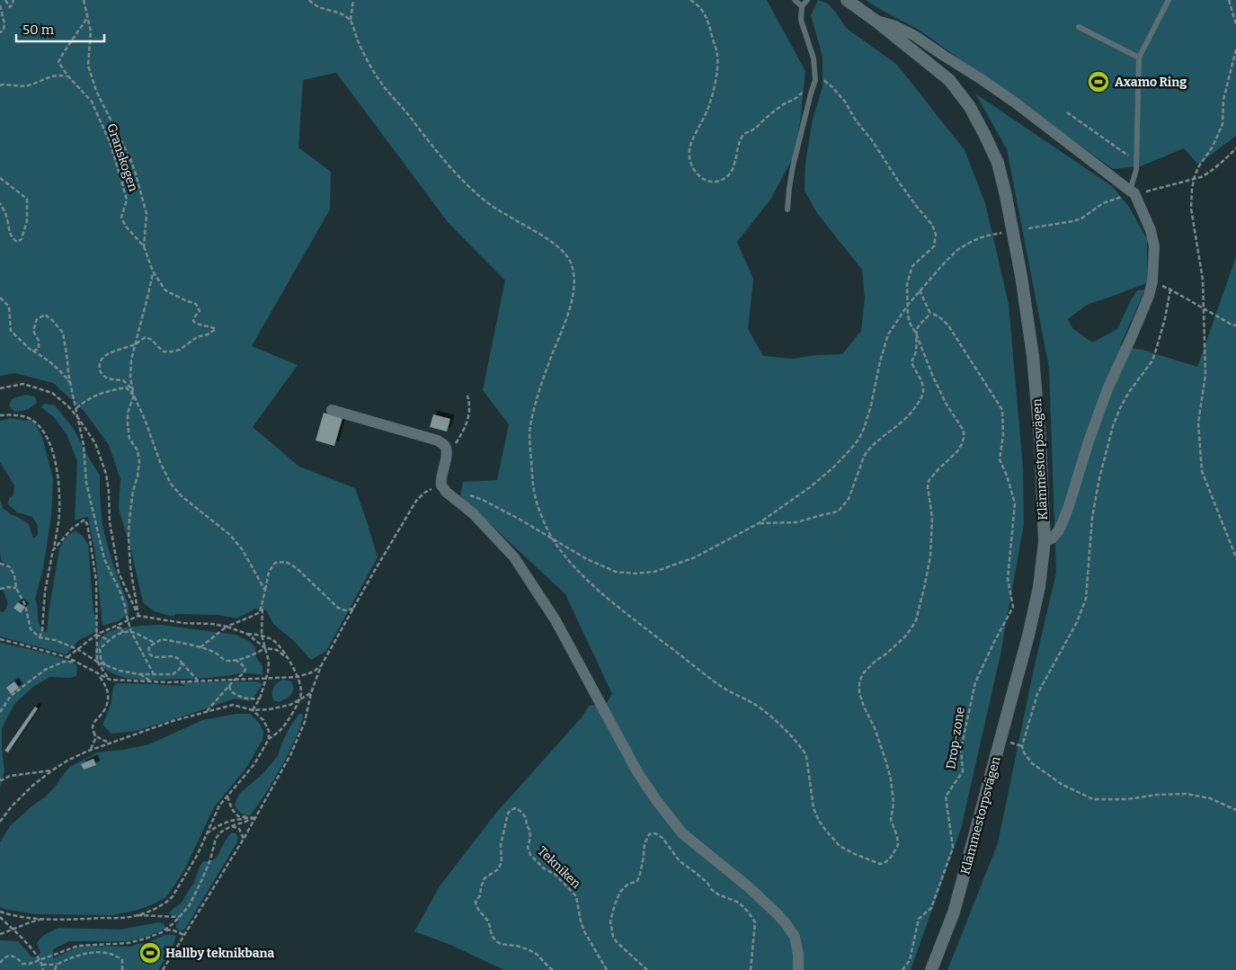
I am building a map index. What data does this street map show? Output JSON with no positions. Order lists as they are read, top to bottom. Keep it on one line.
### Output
{"streets":{"street":["Klämmestorpsvägen"],"path":["Granskogen","Drop-zone","Tekniken"]},"places":{"sports":["Axamo Ring","Hallby teknikbana"]},"scale_bar":"50 m"}
